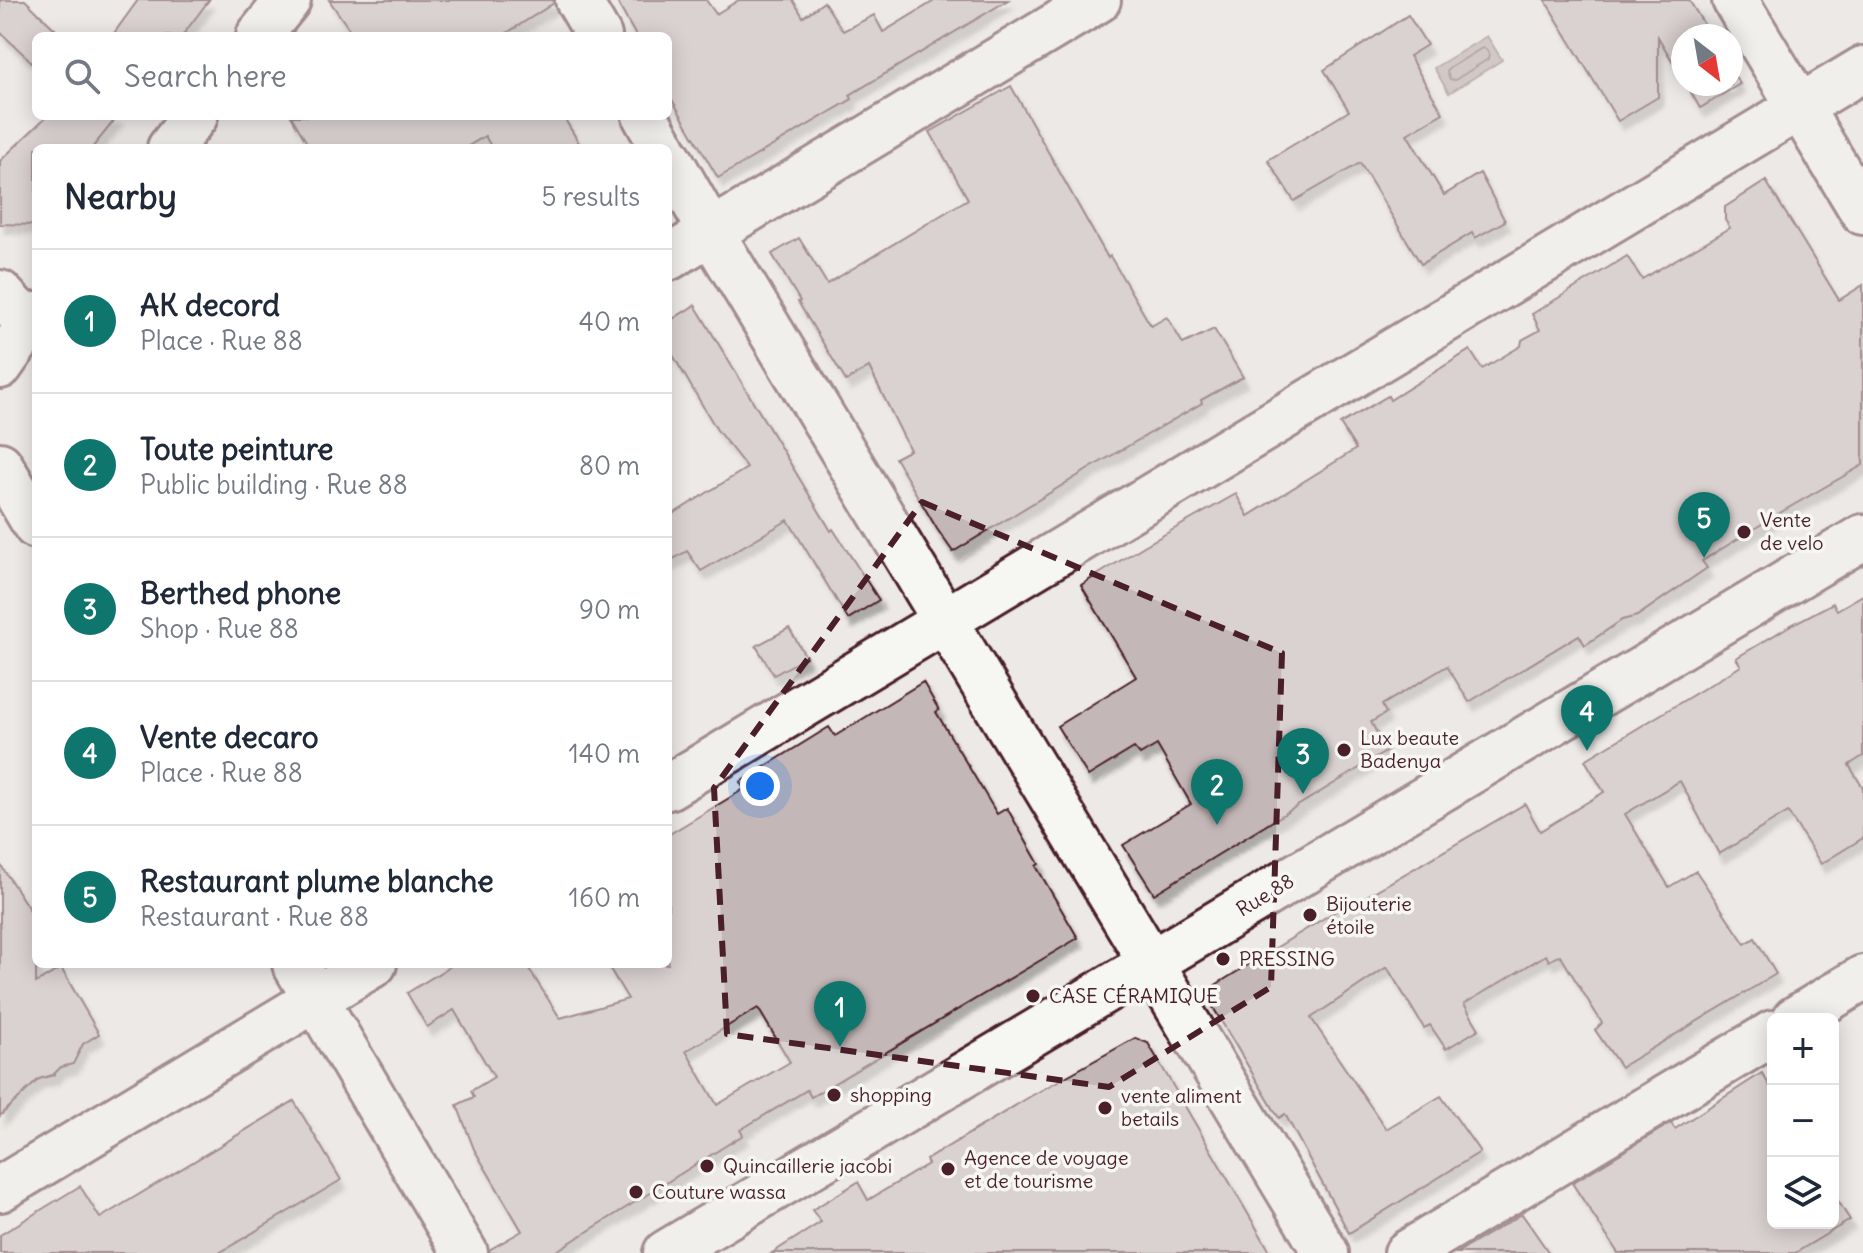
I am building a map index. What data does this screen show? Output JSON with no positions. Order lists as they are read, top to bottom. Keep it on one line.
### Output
{"streets":{"street":["Rue 88"]},"places":["Vente de velo","Lux beaute Badenya","Bijouterie étoile","PRESSING","CASE CÉRAMIQUE","shopping","vente aliment betails","Quincaillerie jacobi","Agence de voyage et de tourisme","Couture wassa"],"north":"bottom right","page":{"search":"Search here","heading":["Nearby","5 results"],"list":[{"mark":"1","name":"AK decord","note":"Place · Rue 88","value":"40 m"},{"mark":"2","name":"Toute peinture","note":"Public building · Rue 88","value":"80 m"},{"mark":"3","name":"Berthed phone","note":"Shop · Rue 88","value":"90 m"},{"mark":"4","name":"Vente decaro","note":"Place · Rue 88","value":"140 m"},{"mark":"5","name":"Restaurant plume blanche","note":"Restaurant · Rue 88","value":"160 m"}],"pins":["5","4","3","2","1"],"map_buttons":["+","−"]}}
